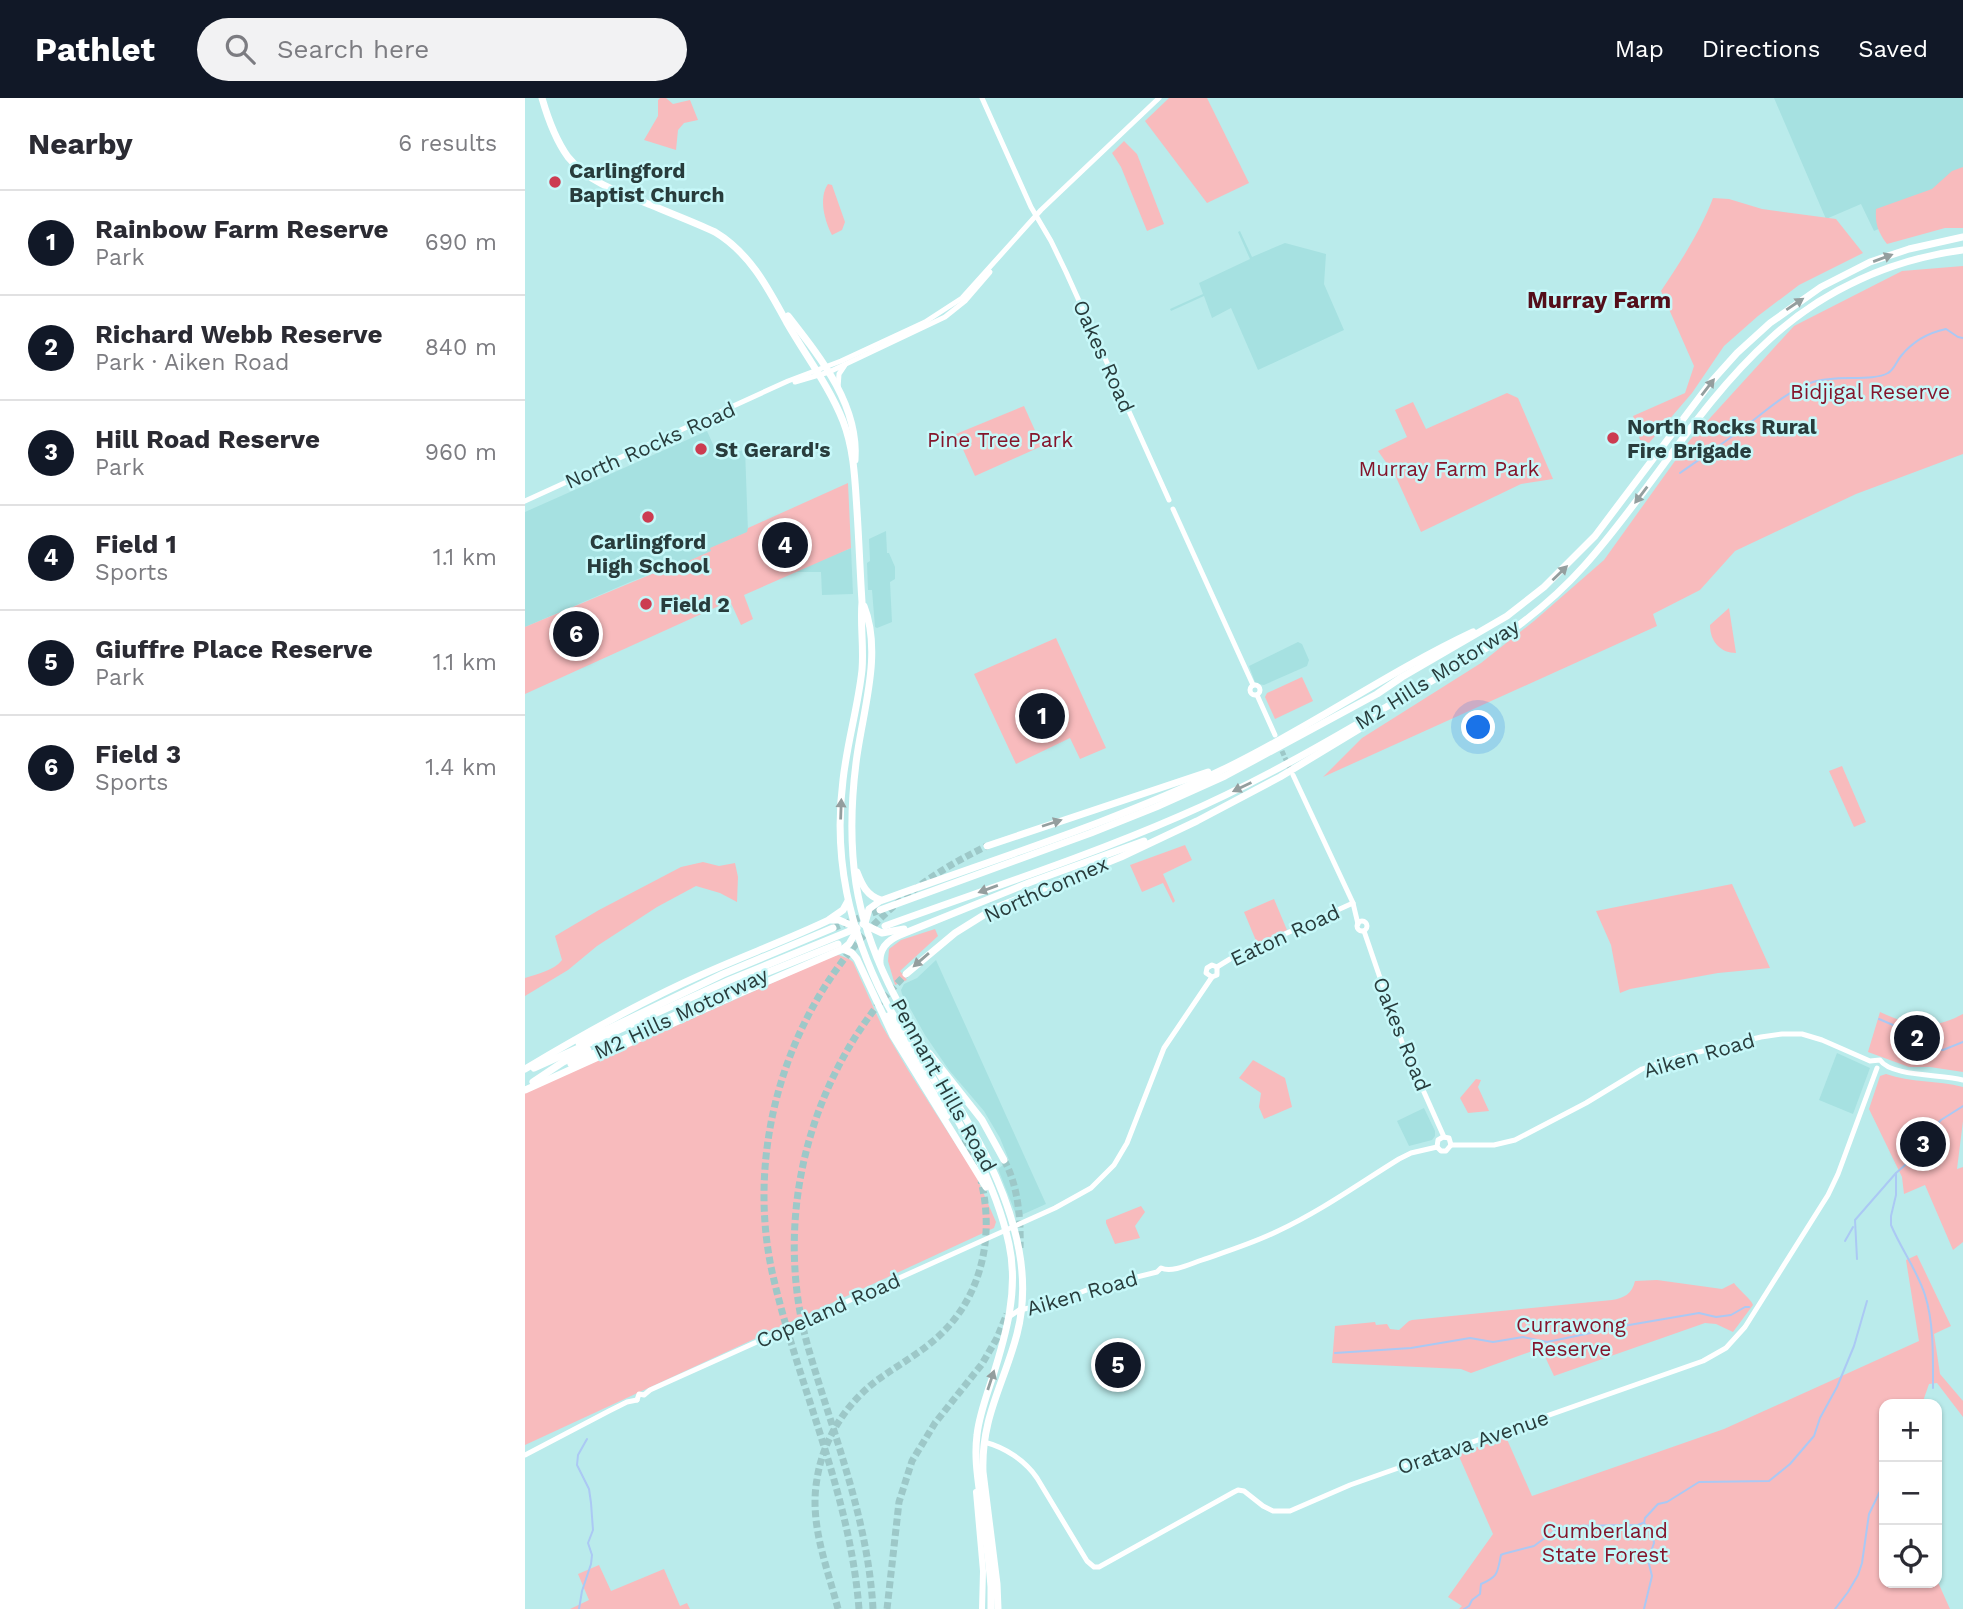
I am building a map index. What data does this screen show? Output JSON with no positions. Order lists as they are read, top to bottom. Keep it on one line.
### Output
{"streets":{"highway":["M2 Hills Motorway","NorthConnex","Pennant Hills Road"],"main road":["Oakes Road","North Rocks Road","Eaton Road","Aiken Road","Copeland Road","Oratava Avenue"]},"crossings":[["Oakes Road","North Rocks Road"],["Oakes Road","Eaton Road"],["Oakes Road","Aiken Road"],["North Rocks Road","Pennant Hills Road"],["Aiken Road","Pennant Hills Road"],["Aiken Road","Oratava Avenue"],["Pennant Hills Road","Copeland Road"],["Pennant Hills Road","Oratava Avenue"]],"districts":["Murray Farm"],"parks":["Bidjigal Reserve","Pine Tree Park","Murray Farm Park","Currawong Reserve","Cumberland State Forest"],"places":["Carlingford Baptist Church","North Rocks Rural Fire Brigade","St Gerard's","Carlingford High School","Field 2"],"page":{"header":"Pathlet","search":"Search here","nav":["Map","Directions","Saved"],"heading":["Nearby","6 results"],"list":[{"mark":"1","name":"Rainbow Farm Reserve","note":"Park","value":"690 m"},{"mark":"2","name":"Richard Webb Reserve","note":"Park · Aiken Road","value":"840 m"},{"mark":"3","name":"Hill Road Reserve","note":"Park","value":"960 m"},{"mark":"4","name":"Field 1","note":"Sports","value":"1.1 km"},{"mark":"5","name":"Giuffre Place Reserve","note":"Park","value":"1.1 km"},{"mark":"6","name":"Field 3","note":"Sports","value":"1.4 km"}],"pins":["4","6","1","2","3","5"],"map_buttons":["+","−"]}}
